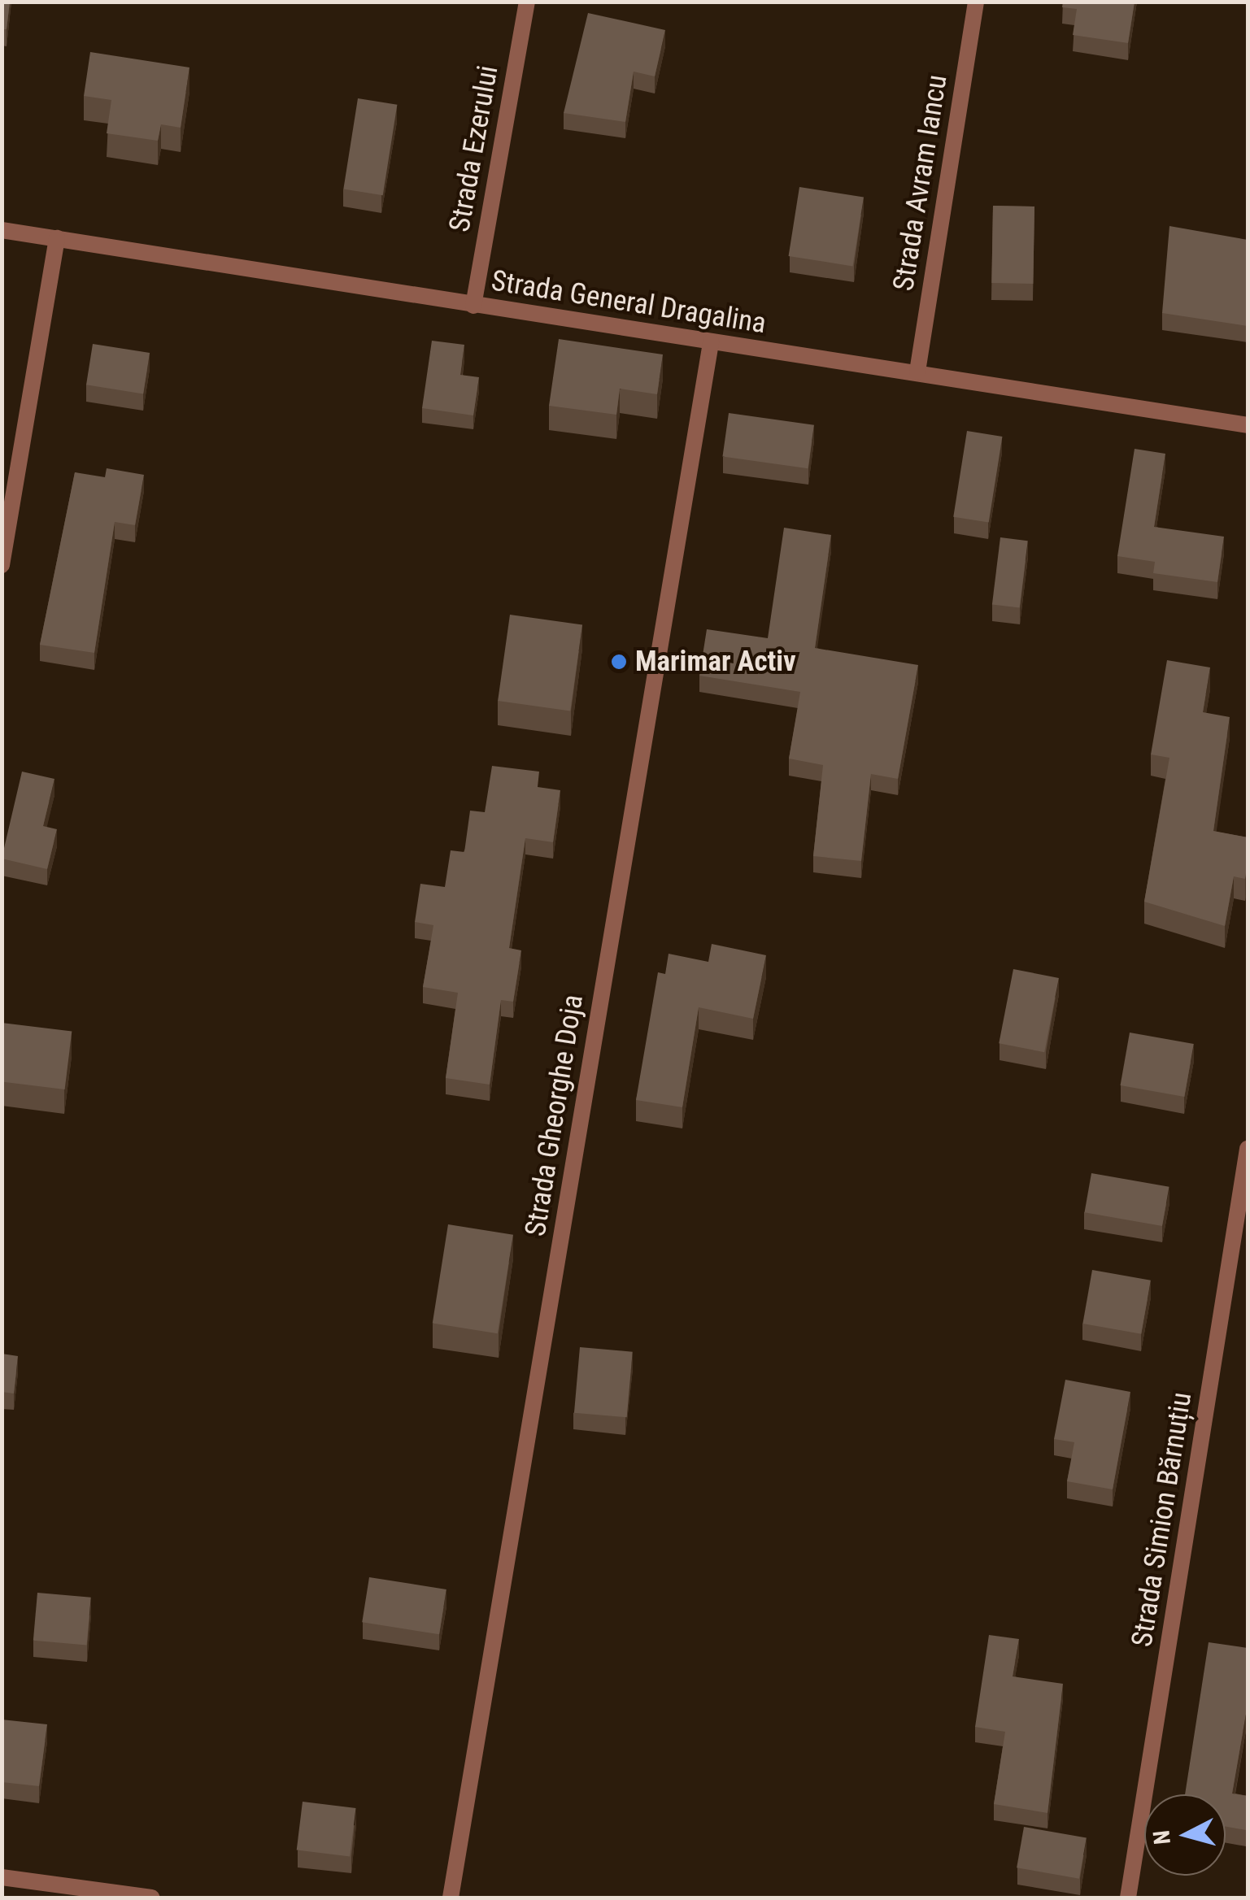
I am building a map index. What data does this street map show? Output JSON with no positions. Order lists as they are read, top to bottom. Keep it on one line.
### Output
{"streets":{"street":["Strada Ezerului","Strada Avram Iancu","Strada General Dragalina","Strada Gheorghe Doja","Strada Simion Bărnuțiu"]},"crossings":[["Strada Ezerului","Strada General Dragalina"],["Strada Avram Iancu","Strada General Dragalina"],["Strada General Dragalina","Strada Gheorghe Doja"]],"places":["Marimar Activ"],"north":"left"}
